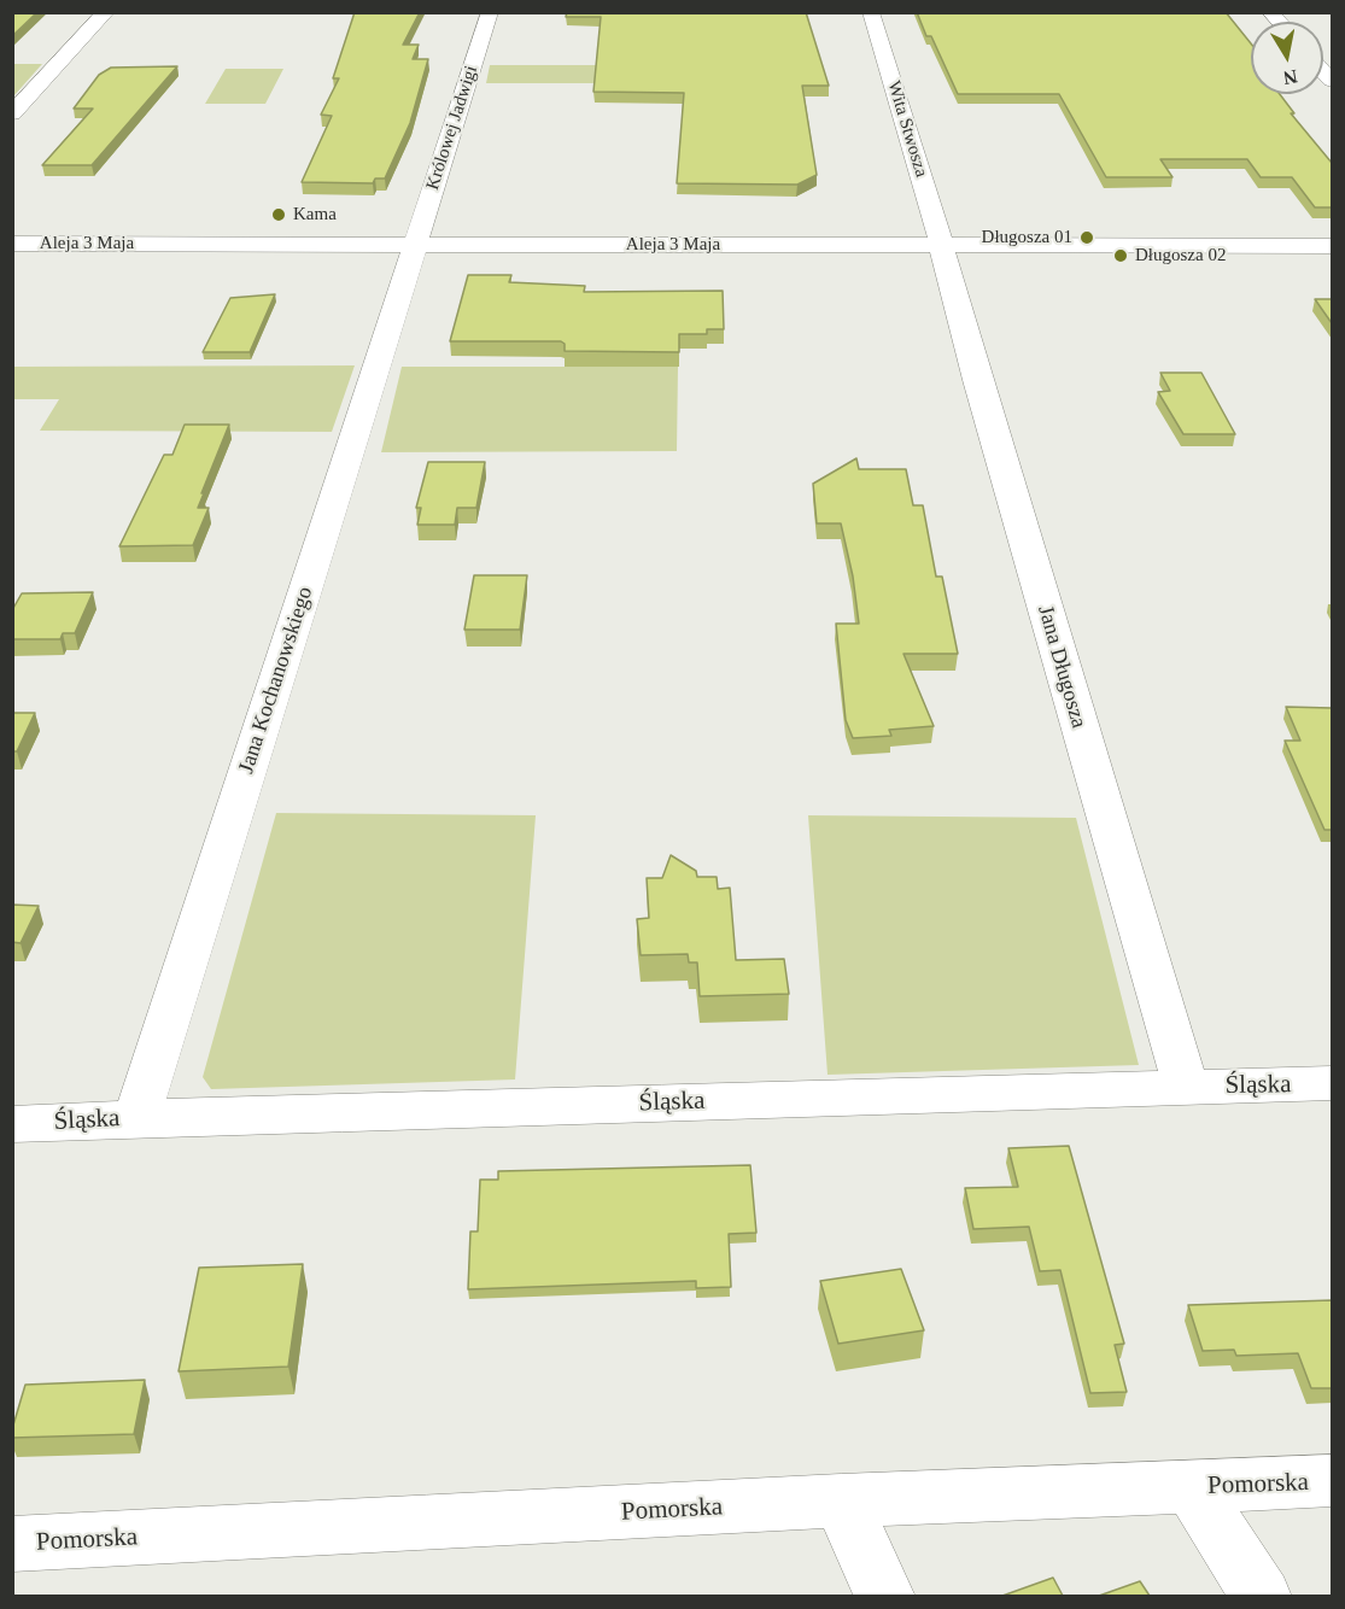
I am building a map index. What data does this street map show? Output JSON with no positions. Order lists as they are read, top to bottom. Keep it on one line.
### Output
{"streets":{"street":["Królowej Jadwigi","Wita Stwosza","Aleja 3 Maja","Jana Długosza","Jana Kochanowskiego","Śląska","Pomorska"]},"crossings":[["Królowej Jadwigi","Aleja 3 Maja"],["Królowej Jadwigi","Jana Kochanowskiego"],["Wita Stwosza","Aleja 3 Maja"],["Wita Stwosza","Jana Długosza"],["Aleja 3 Maja","Jana Długosza"],["Aleja 3 Maja","Jana Kochanowskiego"],["Jana Długosza","Śląska"],["Jana Kochanowskiego","Śląska"]],"places":["Kama","Długosza 01","Długosza 02"],"north":"bottom"}
